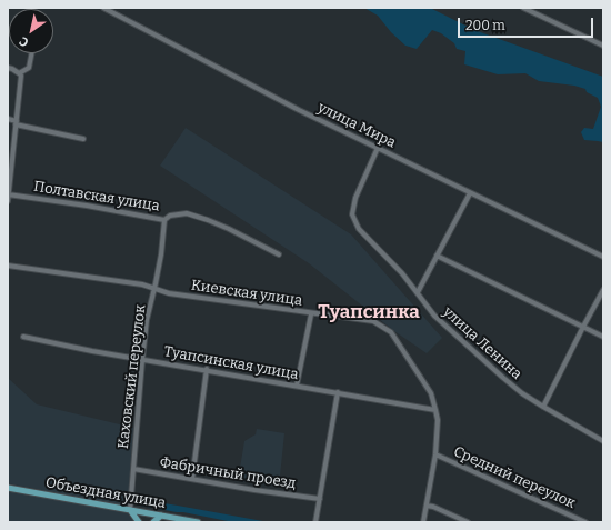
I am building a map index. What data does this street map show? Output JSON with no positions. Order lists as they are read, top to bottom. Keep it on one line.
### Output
{"streets":{"main road":["Объездная улица"],"street":["улица Мира","Полтавская улица","Киевская улица","улица Ленина","Туапсинская улица","Каховский переулок","Фабричный проезд","Средний переулок"]},"crossings":[["улица Мира","улица Ленина"],["Полтавская улица","Каховский переулок"],["Киевская улица","Туапсинская улица"],["Киевская улица","Каховский переулок"],["Киевская улица","Средний переулок"],["Туапсинская улица","Каховский переулок"],["Каховский переулок","Фабричный проезд"],["Каховский переулок","Объездная улица"]],"districts":["Туапсинка"],"scale_bar":"200 m","north":"bottom left"}
